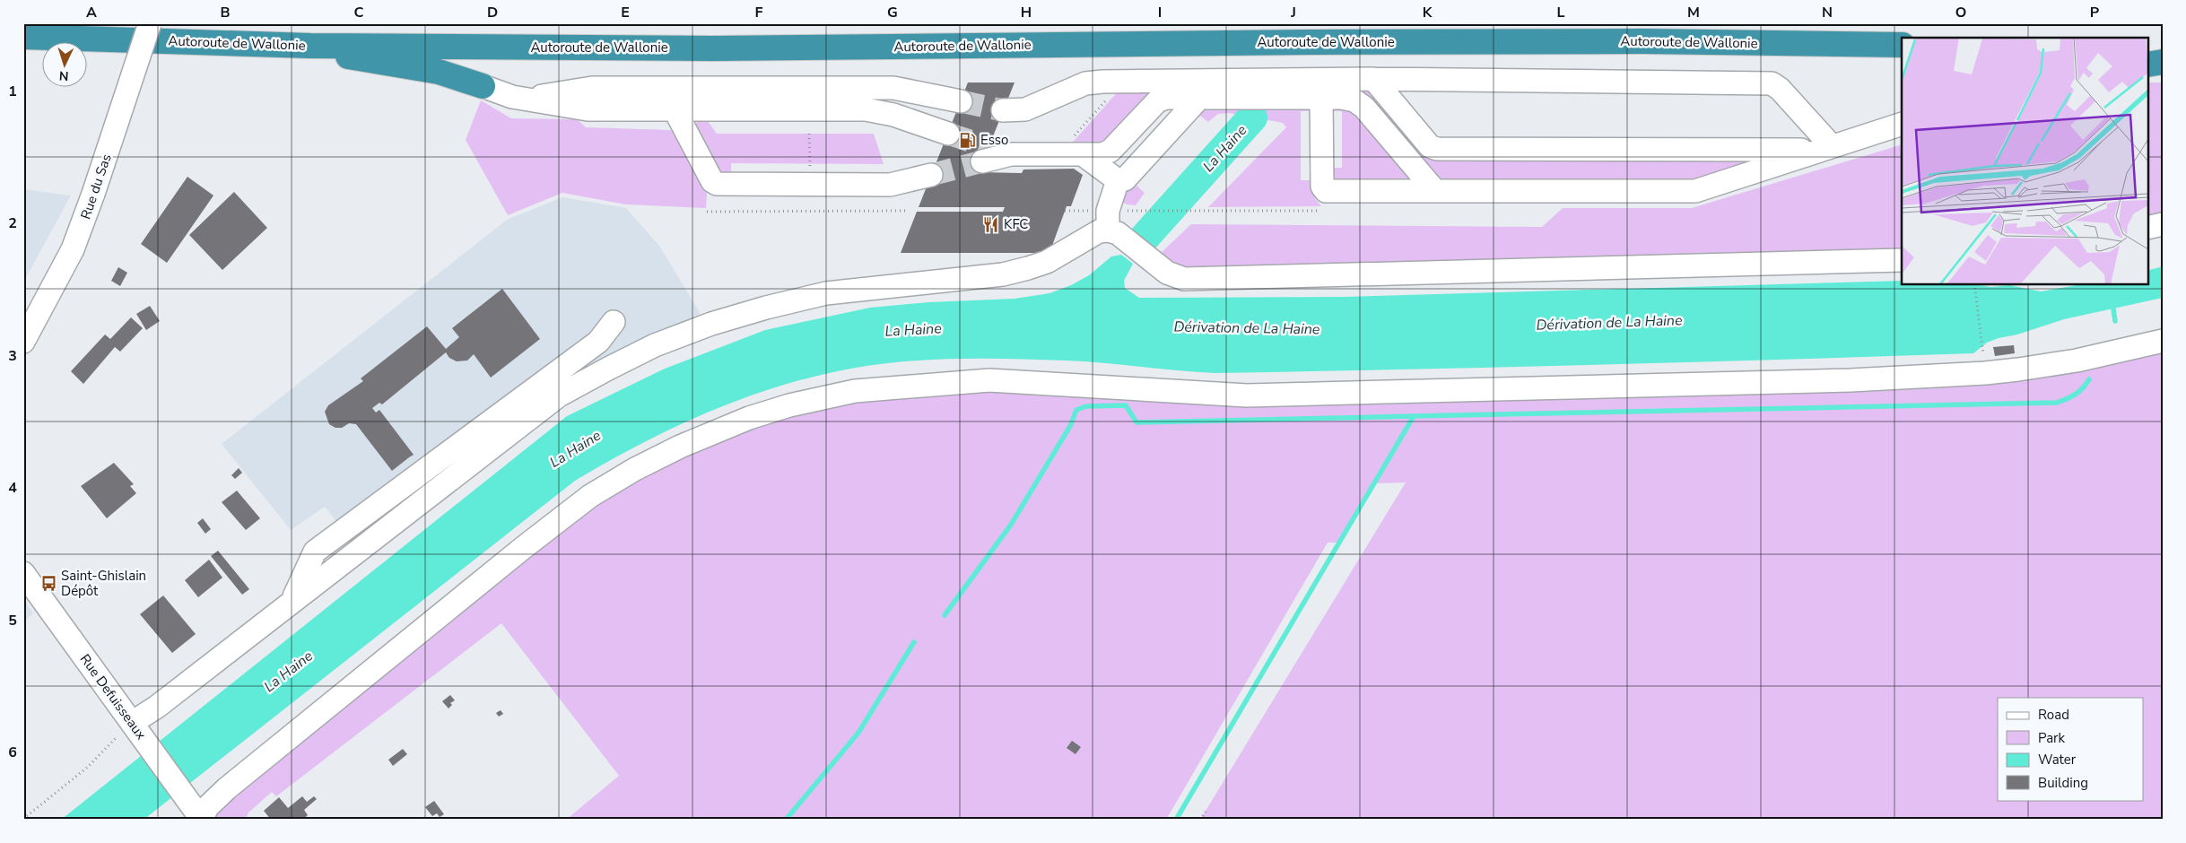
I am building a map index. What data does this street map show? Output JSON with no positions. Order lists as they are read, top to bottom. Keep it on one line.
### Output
{"streets":{"highway":["Autoroute de Wallonie"],"street":["Rue du Sas","Rue Defuisseaux"]},"water":["La Haine","Dérivation de La Haine"],"places":{"fuel station":["Esso"],"restaurant":["KFC"],"bus stop":["Saint-Ghislain Dépôt"]},"legend":["Road","Park","Water","Building"],"north":"bottom","grid":{"columns":["A","B","C","D","E","F","G","H","I","J","K","L","M","N","O","P"],"rows":["1","2","3","4","5","6"]}}
